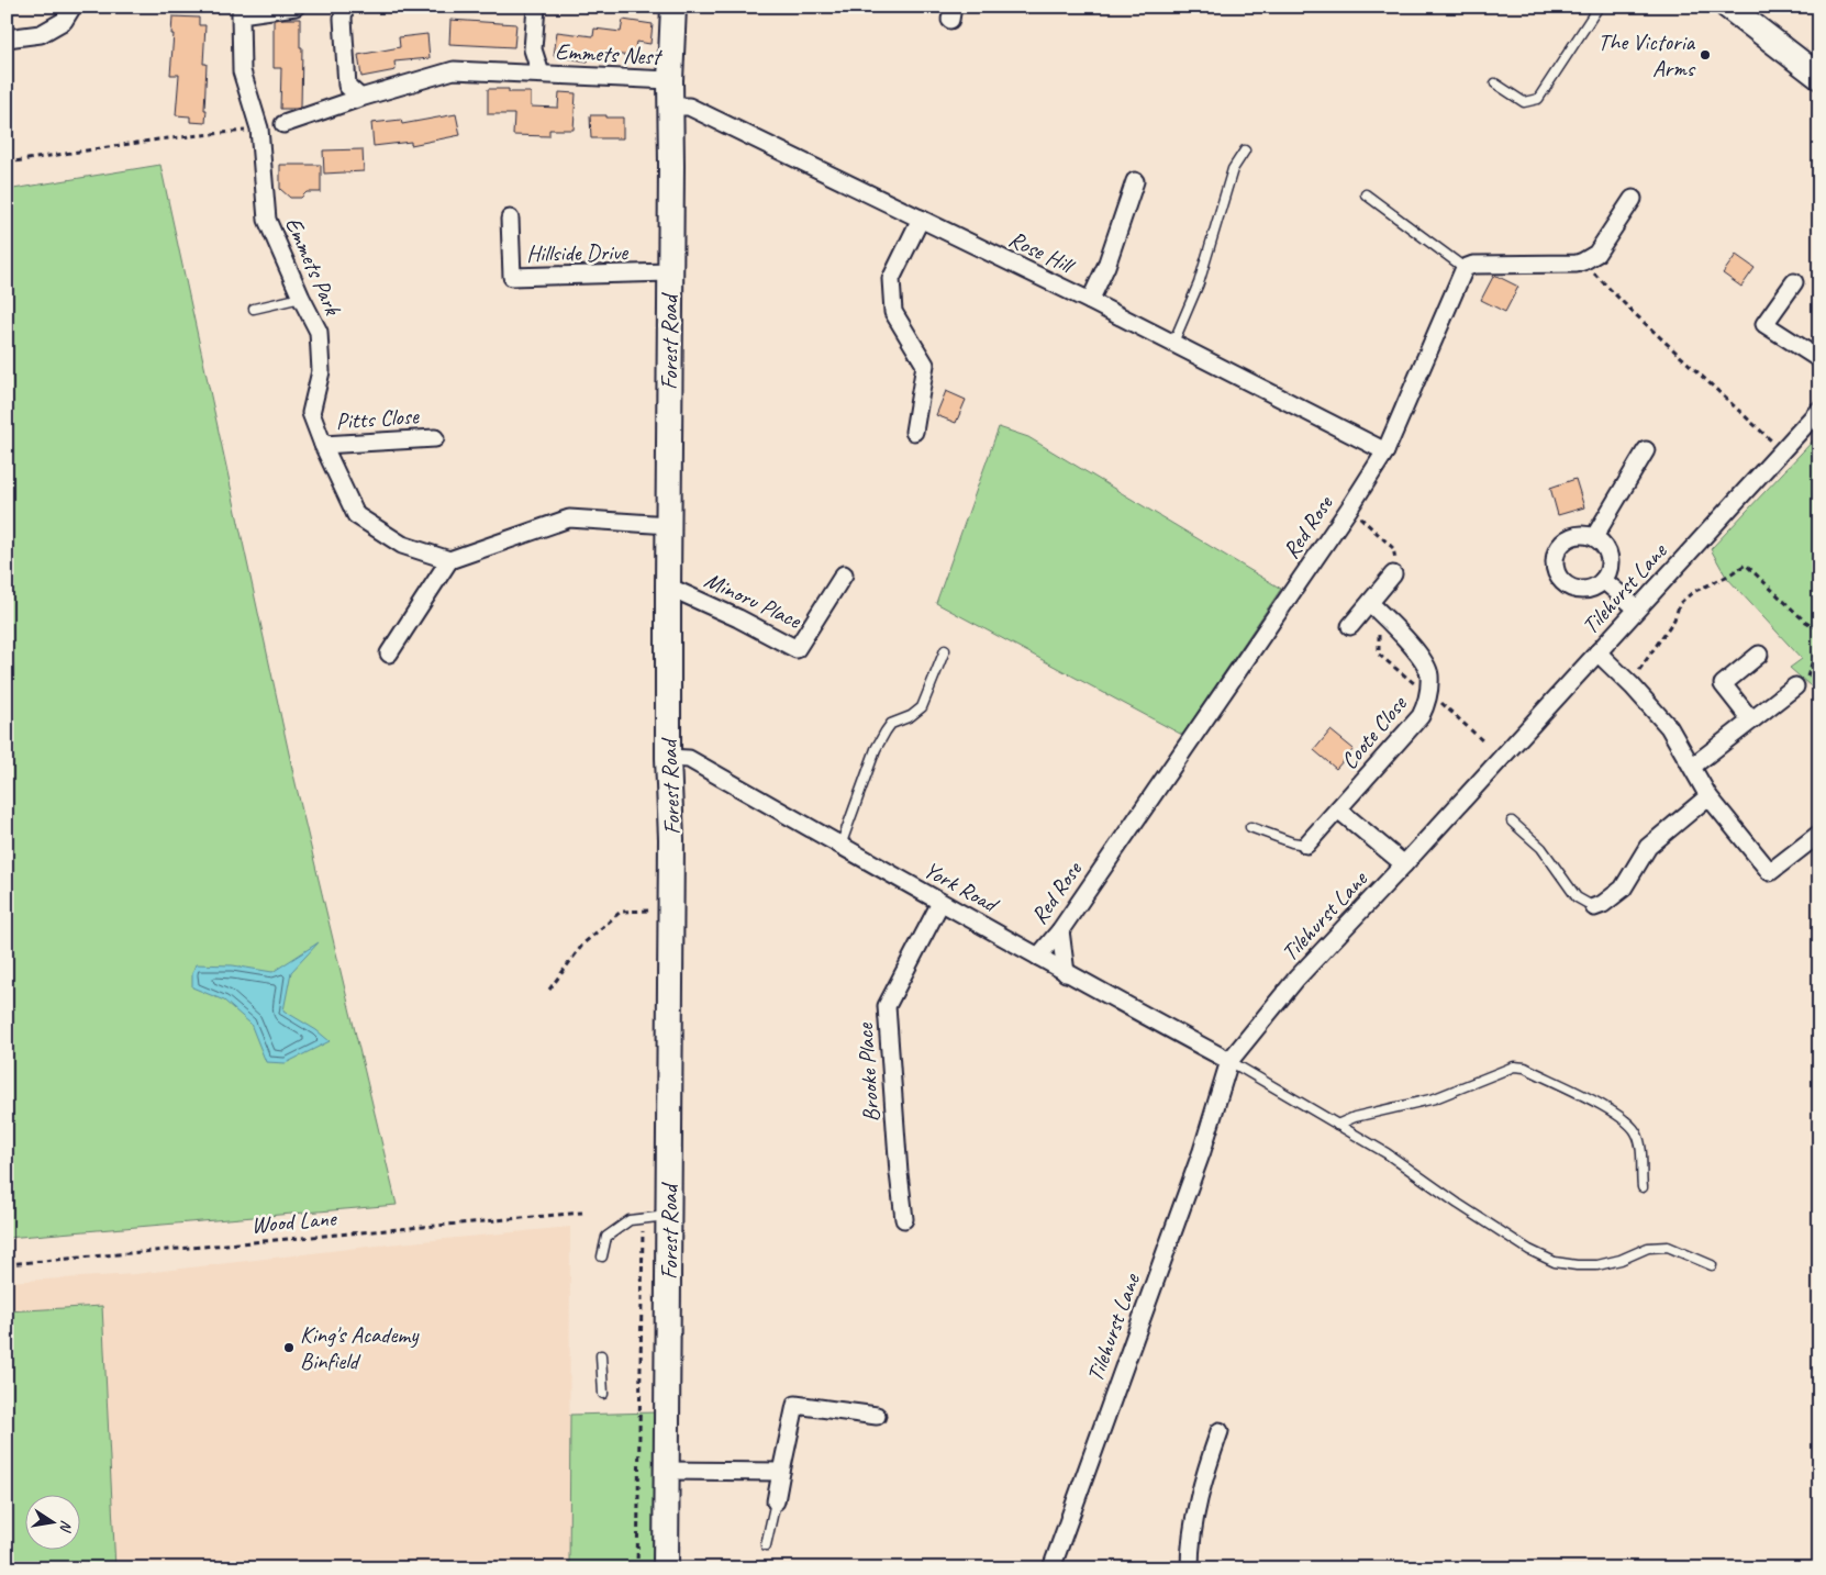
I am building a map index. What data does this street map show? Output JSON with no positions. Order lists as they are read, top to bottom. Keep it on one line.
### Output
{"streets":{"main road":["Forest Road"],"street":["Emmets Nest","Rose Hill","Hillside Drive","Emmets Park","Pitts Close","Red Rose","Tilehurst Lane","Minoru Place","Coote Close","York Road","Brooke Place"],"path":["Wood Lane"]},"crossings":[["Emmets Nest","Forest Road"],["Rose Hill","Forest Road"],["Rose Hill","Red Rose"],["Hillside Drive","Forest Road"],["Emmets Park","Pitts Close"],["Forest Road","Minoru Place"],["Forest Road","York Road"],["Red Rose","York Road"],["Tilehurst Lane","York Road"],["York Road","Brooke Place"]],"places":["The Victoria Arms","King's Academy Binfield"],"north":"right"}
